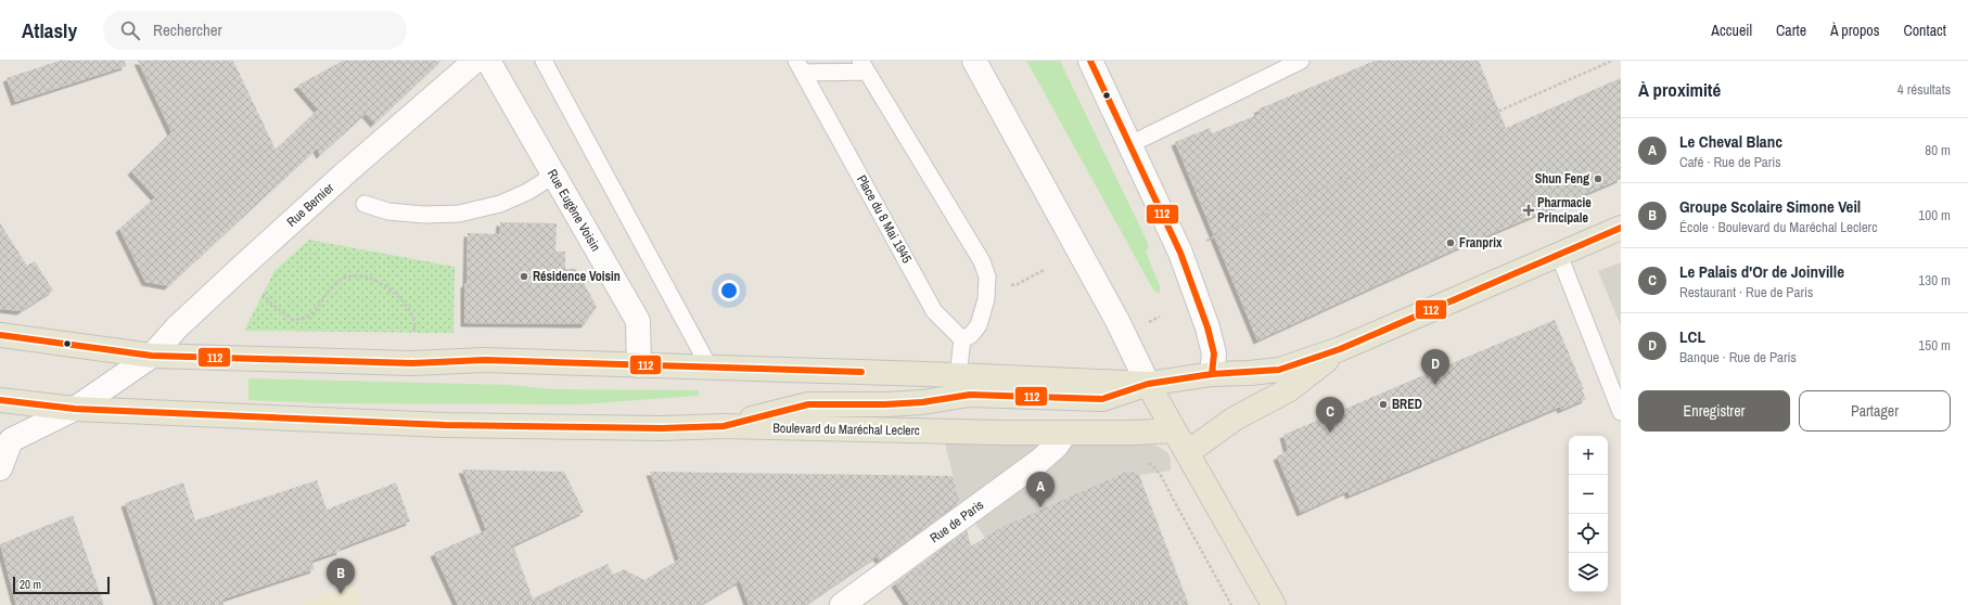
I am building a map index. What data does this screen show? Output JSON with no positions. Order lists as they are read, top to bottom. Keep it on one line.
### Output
{"streets":{"main road":["Boulevard du Maréchal Leclerc"],"street":["Rue Bernier","Rue Eugène Voisin","Rue de Paris"],"lane":["Place du 8 Mai 1945"]},"crossings":[["Rue Bernier","Boulevard du Maréchal Leclerc"],["Boulevard du Maréchal Leclerc","Rue de Paris"]],"places":{"other":["Shun Feng","Franprix","Résidence Voisin","BRED"],"health":["Pharmacie Principale"]},"lines":["transit line 112"],"scale_bar":"20 m","page":{"header":"Atlasly","search":"Rechercher","nav":["Accueil","Carte","À propos","Contact"],"heading":["À proximité","4 résultats"],"list":[{"mark":"A","name":"Le Cheval Blanc","note":"Café · Rue de Paris","value":"80 m"},{"mark":"B","name":"Groupe Scolaire Simone Veil","note":"École · Boulevard du Maréchal Leclerc","value":"100 m"},{"mark":"C","name":"Le Palais d'Or de Joinville","note":"Restaurant · Rue de Paris","value":"130 m"},{"mark":"D","name":"LCL","note":"Banque · Rue de Paris","value":"150 m"}],"pins":["D","C","A","B"],"buttons":["Enregistrer","Partager"],"map_buttons":["+","−"],"scale":"20 m"}}
